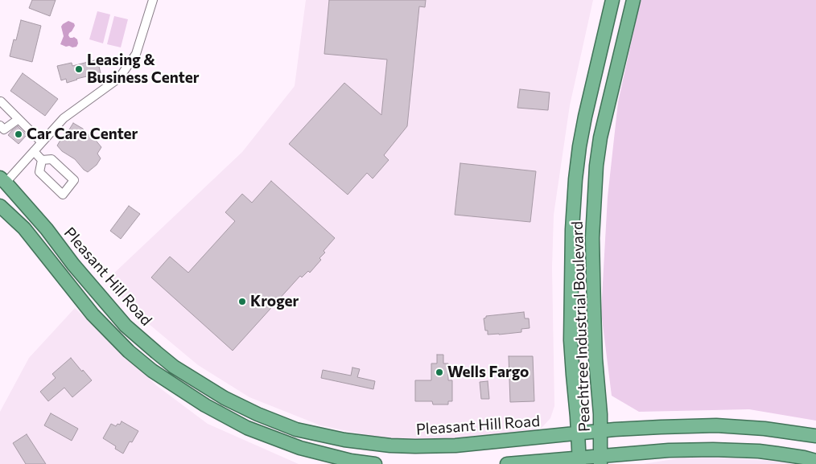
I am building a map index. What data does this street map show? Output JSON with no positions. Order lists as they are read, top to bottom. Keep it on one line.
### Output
{"streets":{"highway":["Pleasant Hill Road","Peachtree Industrial Boulevard"]},"crossings":[["Pleasant Hill Road","Peachtree Industrial Boulevard"]],"places":["Leasing & Business Center","Car Care Center","Kroger","Wells Fargo"]}
